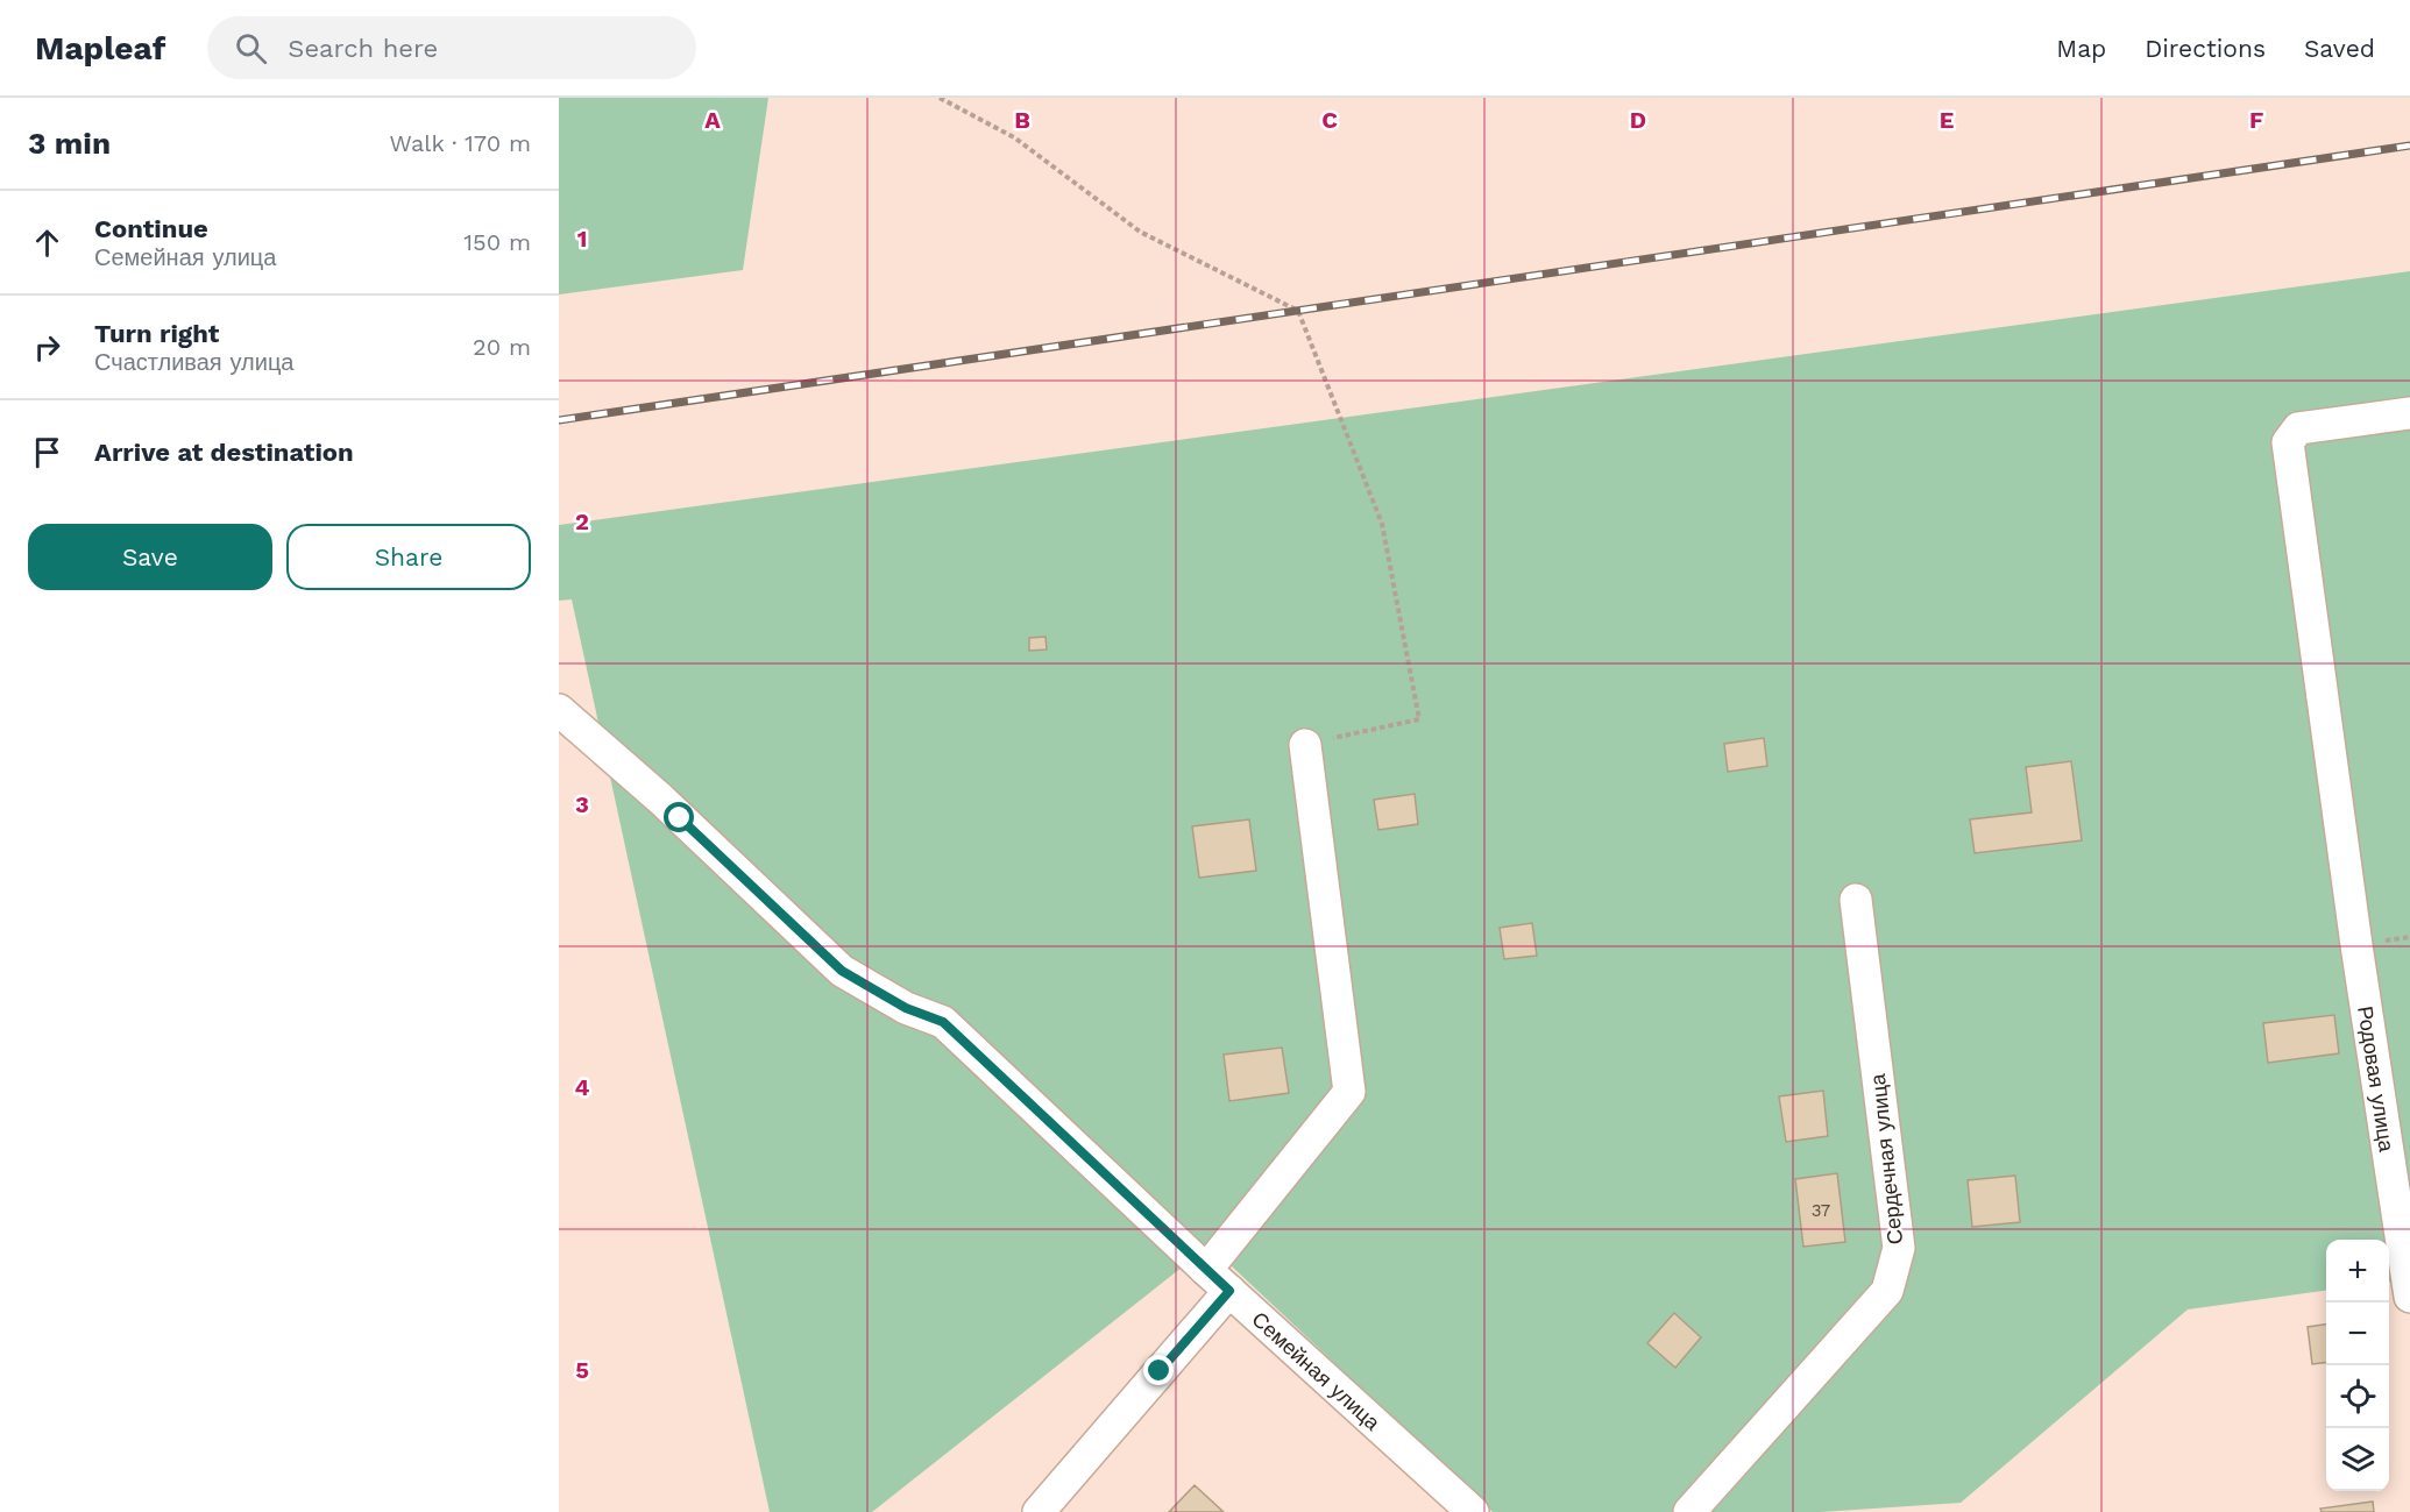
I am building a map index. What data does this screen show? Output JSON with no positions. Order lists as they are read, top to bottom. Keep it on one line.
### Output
{"streets":{"street":["Родовая улица","Сердечная улица","Семейная улица"]},"house_numbers":["37"],"page":{"header":"Mapleaf","search":"Search here","nav":["Map","Directions","Saved"],"heading":["3 min","Walk · 170 m"],"list":[["Continue","Семейная улица","150 m"],["Turn right","Счастливая улица","20 m"],"Arrive at destination"],"buttons":["Save","Share"],"map_buttons":["+","−"]},"grid":{"columns":["A","B","C","D","E","F"],"rows":["1","2","3","4","5"]}}
